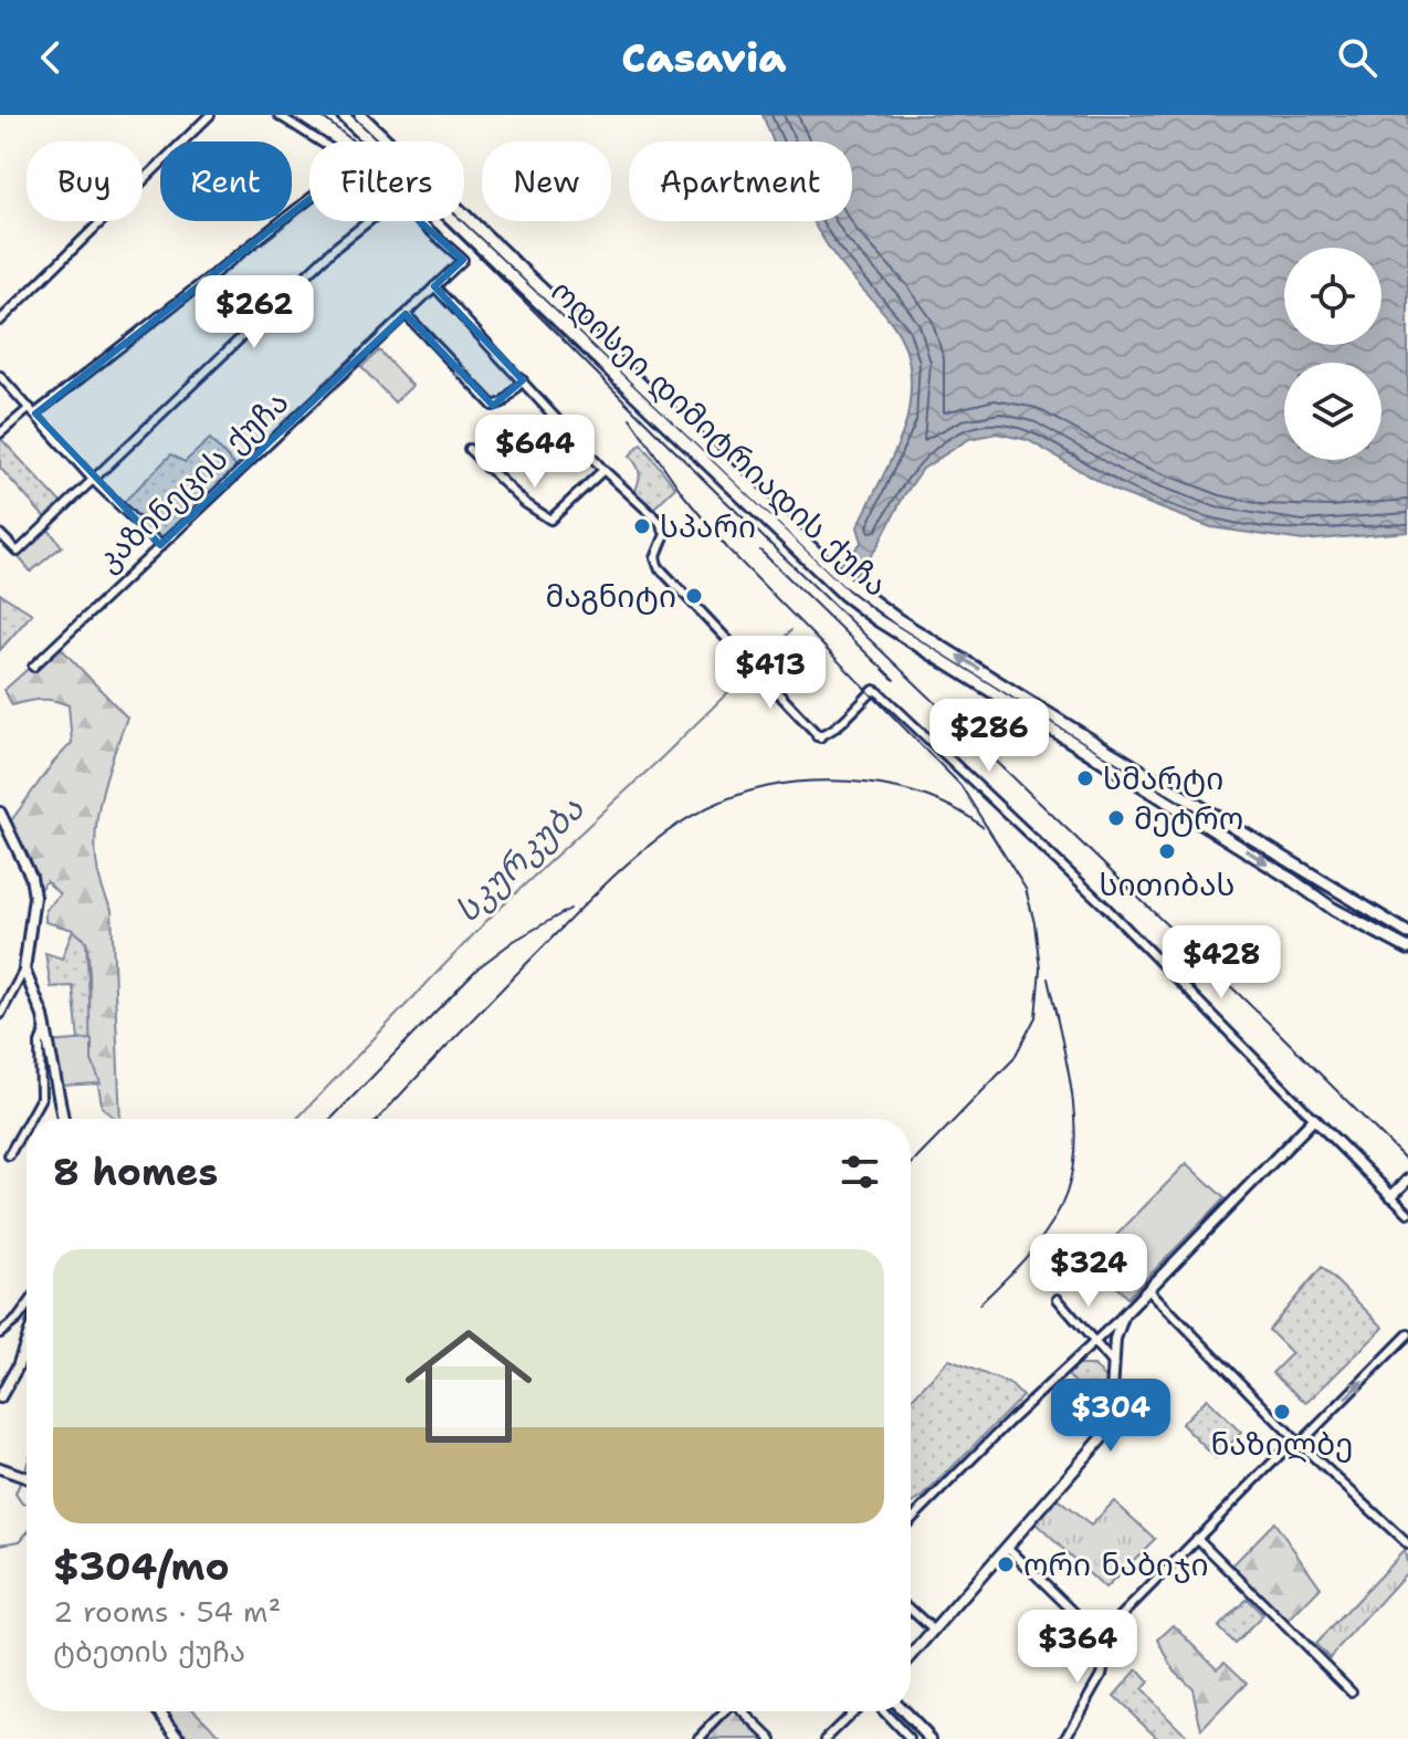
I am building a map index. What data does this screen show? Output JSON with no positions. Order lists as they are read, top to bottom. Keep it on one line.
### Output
{"streets":{"main road":["ოდისეი დიმიტრიადის ქუჩა"],"street":["კაზინეცის ქუჩა"]},"water":["სკურკუბა"],"places":["სპარი","მაგნიტი","სმარტი","მეტრო","სითიბას","ნაზილბე","ორი ნაბიჯი"],"page":{"header":"Casavia","chip":["Buy","Rent","Filters","New","Apartment"],"price":["$262","$644","$413","$286","$428","$324","$304","$364"],"heading":"8 homes","list":[{"name":"$304/mo","note":"2 rooms · 54 m² · ტბეთის ქუჩა"}]}}
